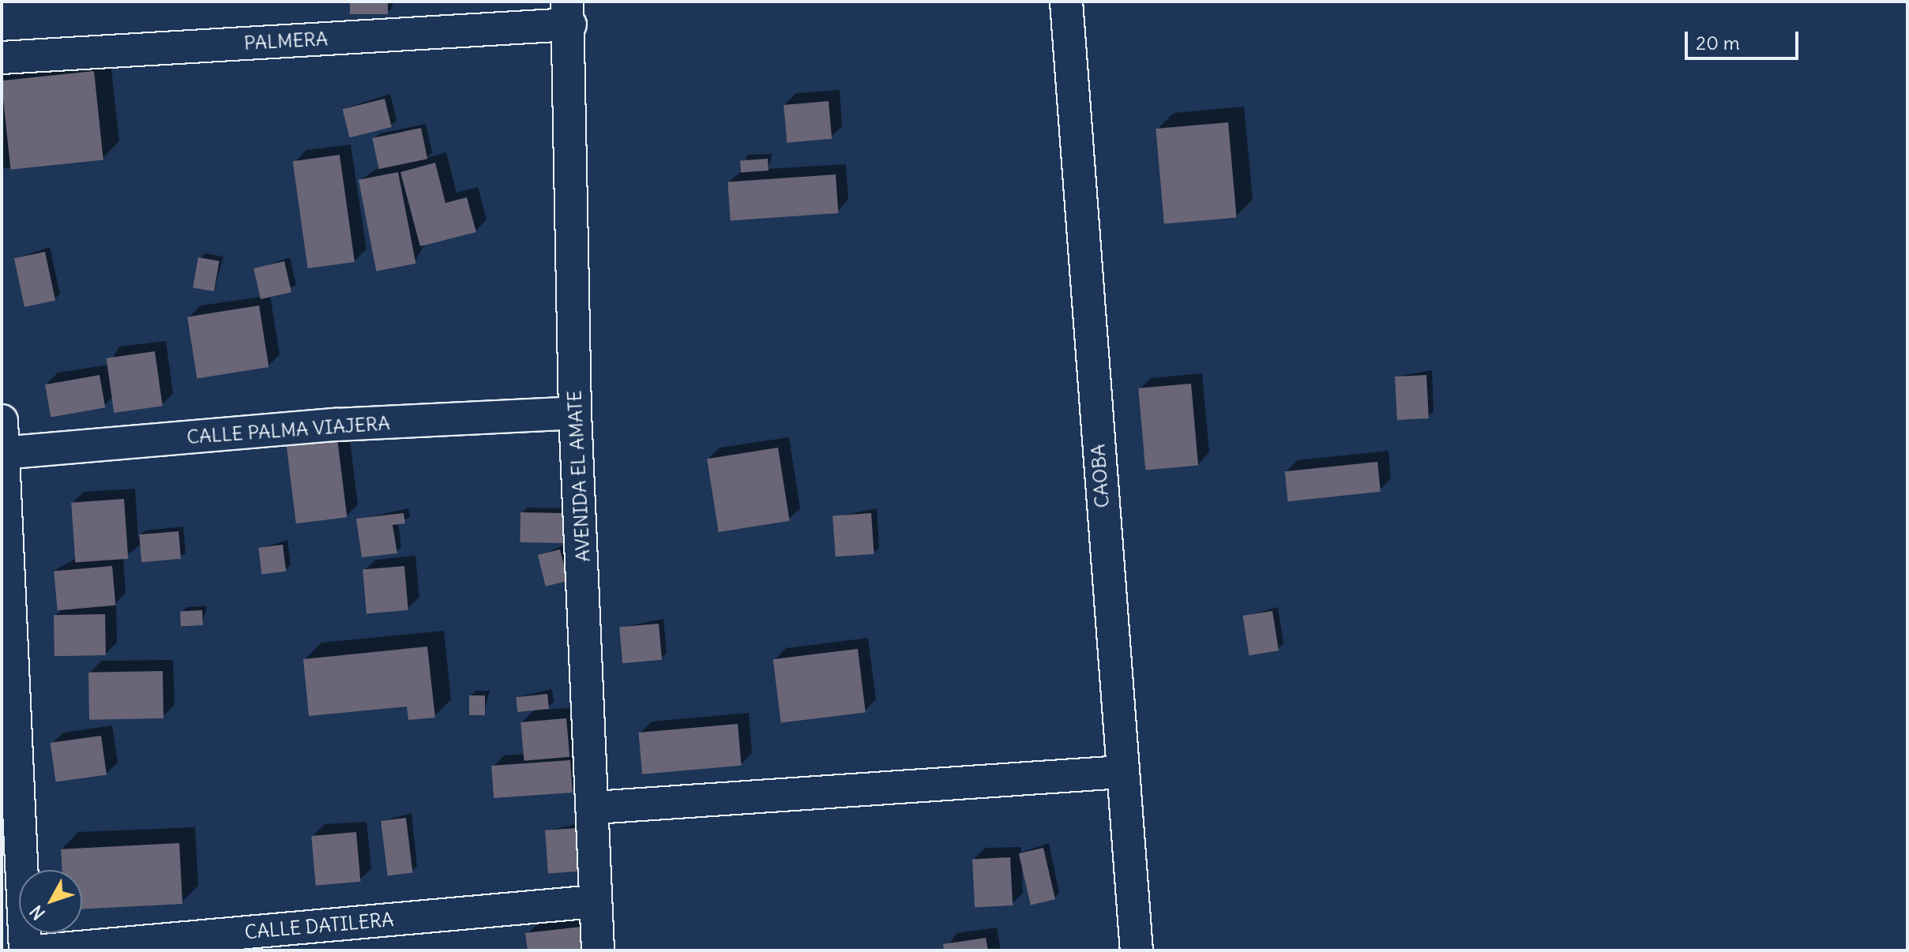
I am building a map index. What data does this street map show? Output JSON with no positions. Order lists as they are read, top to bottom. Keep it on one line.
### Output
{"streets":{"street":["PALMERA","CALLE PALMA VIAJERA","AVENIDA EL AMATE","CAOBA","CALLE DATILERA"]},"crossings":[["PALMERA","AVENIDA EL AMATE"],["CALLE PALMA VIAJERA","AVENIDA EL AMATE"],["AVENIDA EL AMATE","CALLE DATILERA"]],"scale_bar":"20 m","north":"bottom left"}
